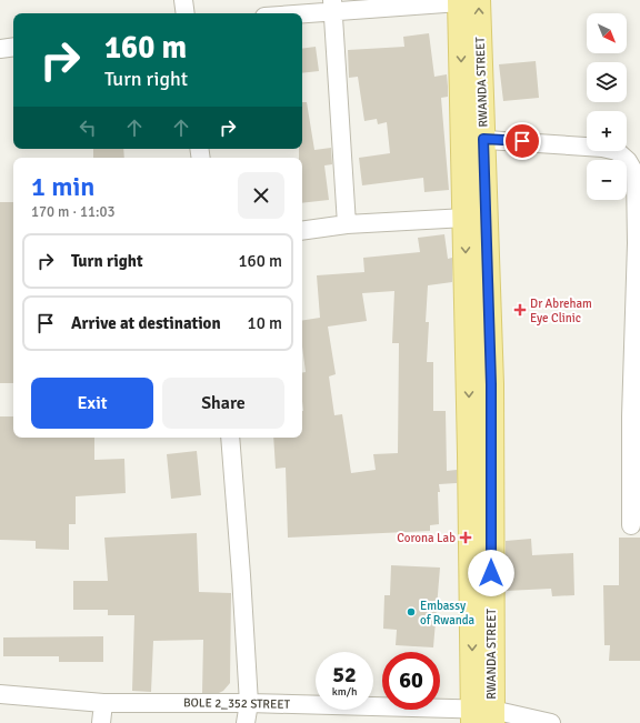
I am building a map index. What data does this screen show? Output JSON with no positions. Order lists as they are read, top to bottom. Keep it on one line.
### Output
{"streets":{"main road":["RWANDA STREET"],"street":["BOLE 2_352 STREET"]},"crossings":[["RWANDA STREET","BOLE 2_352 STREET"]],"places":{"health":["Dr Abreham Eye Clinic","Corona Lab"],"other":["Embassy of Rwanda"]},"north":"bottom right","page":{"map_buttons":["+","−"],"turn":["160 m","Turn right"],"heading":["1 min","170 m · 11:03"],"list":[{"name":"Turn right","value":"160 m"},{"name":"Arrive at destination","value":"10 m"}],"buttons":["Exit","Share"],"speed":"52 km/h","limit":"60"}}
